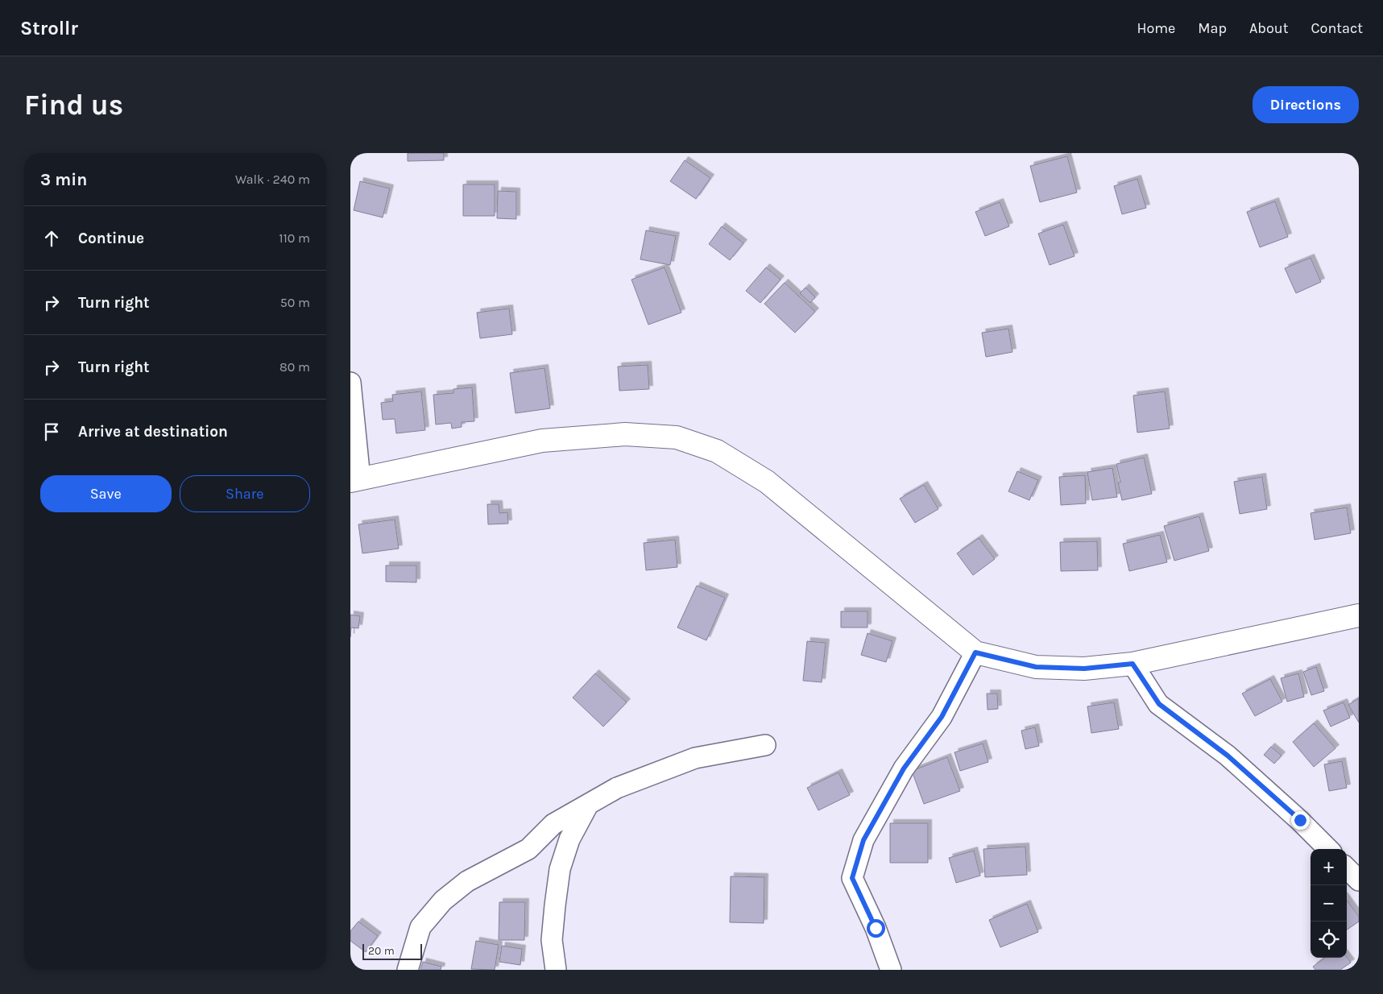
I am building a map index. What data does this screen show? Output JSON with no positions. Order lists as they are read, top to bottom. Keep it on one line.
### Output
{"scale_bar":"20 m","page":{"header":"Strollr","nav":["Home","Map","About","Contact"],"buttons":["Directions",["Save","Share"]],"title":"Find us","heading":["3 min","Walk · 240 m"],"list":[["Continue","110 m"],["Turn right","50 m"],["Turn right","80 m"],"Arrive at destination"],"map_buttons":["+","−"],"scale":"20 m"}}
